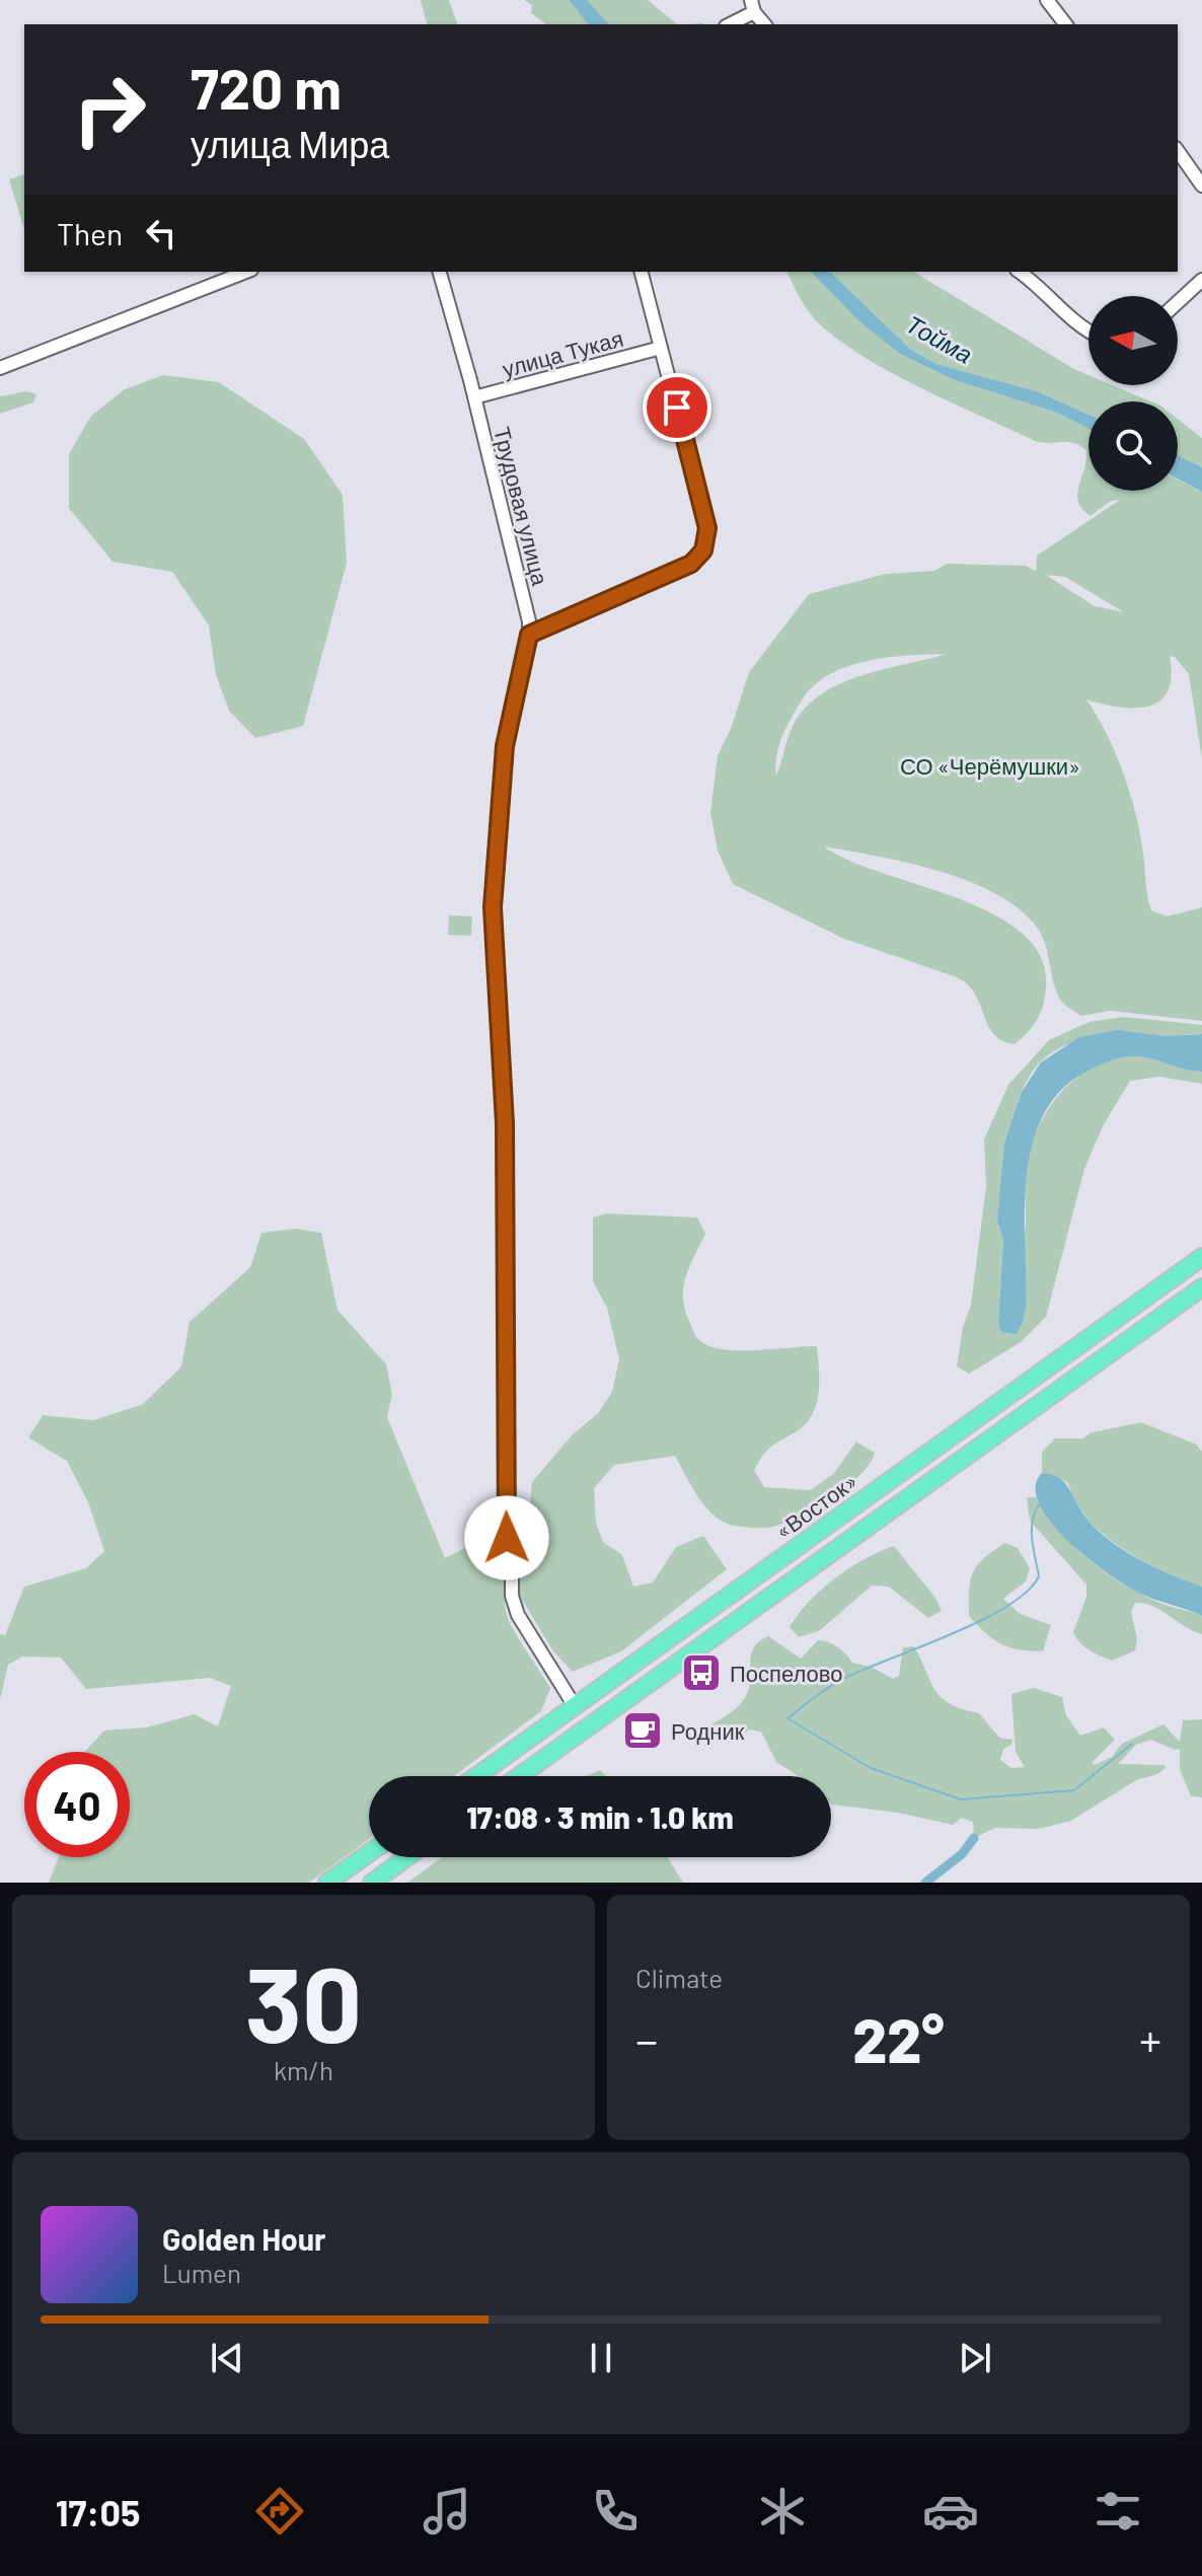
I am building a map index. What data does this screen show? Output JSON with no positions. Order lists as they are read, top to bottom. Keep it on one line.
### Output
{"streets":{"main road":["«Восток»"],"street":["улица Тукая","Трудовая улица"]},"crossings":[["улица Тукая","Трудовая улица"],["Трудовая улица","«Восток»"]],"water":["Тойма"],"parks":["СО «Черёмушки»"],"places":{"bus stop":["Поспелово"],"cafe":["Родник"]},"north":"left","page":{"turn":["720 m","улица Мира"],"then":"Then","limit":"40","trip":"17:08 · 3 min · 1.0 km","tile":[["30","km/h"],"Climate"],"heat":["−","22°","+"],"song":["Golden Hour","Lumen"],"tabs":"17:05"}}
